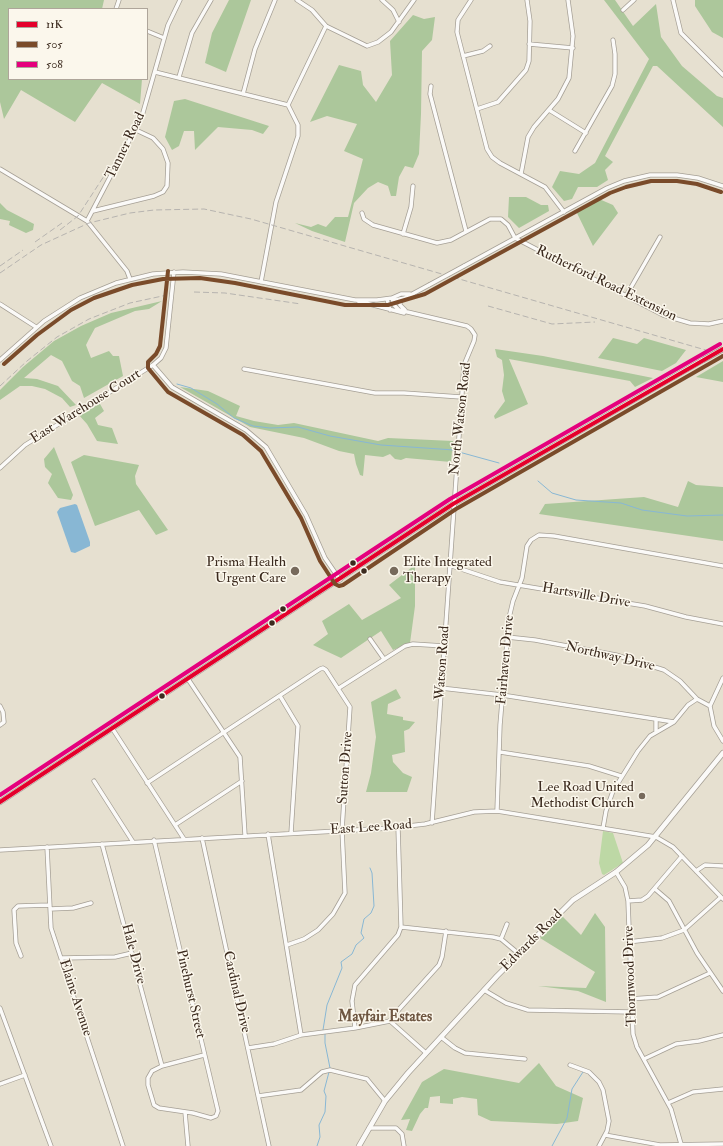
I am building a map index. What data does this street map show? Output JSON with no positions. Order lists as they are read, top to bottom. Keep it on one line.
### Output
{"streets":{"main road":["Edwards Road"],"street":["Tanner Road","Rutherford Road Extension","East Warehouse Court","North Watson Road","Hartsville Drive","Northway Drive","Fairhaven Drive","Watson Road","Sutton Drive","East Lee Road","Hale Drive","Thornwood Drive","Cardinal Drive","Pinehurst Street","Elaine Avenue"]},"crossings":[["North Watson Road","Watson Road"],["Hartsville Drive","Fairhaven Drive"],["Hartsville Drive","Watson Road"],["Northway Drive","Fairhaven Drive"],["Fairhaven Drive","East Lee Road"],["Watson Road","East Lee Road"],["Sutton Drive","East Lee Road"],["East Lee Road","Edwards Road"],["East Lee Road","Hale Drive"],["East Lee Road","Cardinal Drive"],["East Lee Road","Pinehurst Street"],["East Lee Road","Elaine Avenue"],["Edwards Road","Thornwood Drive"]],"districts":["Mayfair Estates"],"places":["Prisma Health Urgent Care","Elite Integrated Therapy","Lee Road United Methodist Church"],"lines":["transit line 505","transit line 508","transit line 11K"],"legend":["11K","505","508"]}
